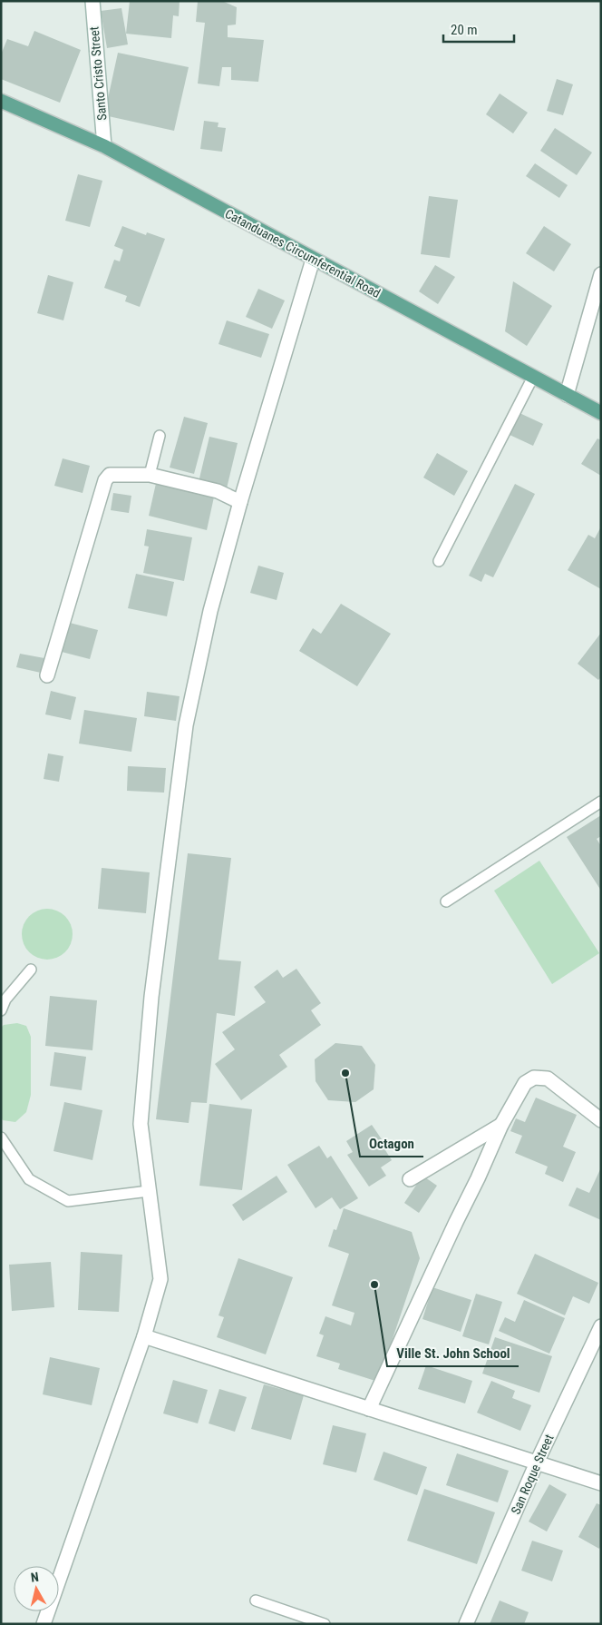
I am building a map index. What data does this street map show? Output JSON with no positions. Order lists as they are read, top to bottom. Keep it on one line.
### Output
{"streets":{"main road":["Catanduanes Circumferential Road"],"street":["Santo Cristo Street","San Roque Street"]},"crossings":[["Santo Cristo Street","Catanduanes Circumferential Road"]],"places":["Octagon","Ville St. John School"],"scale_bar":"20 m","north":"top"}
